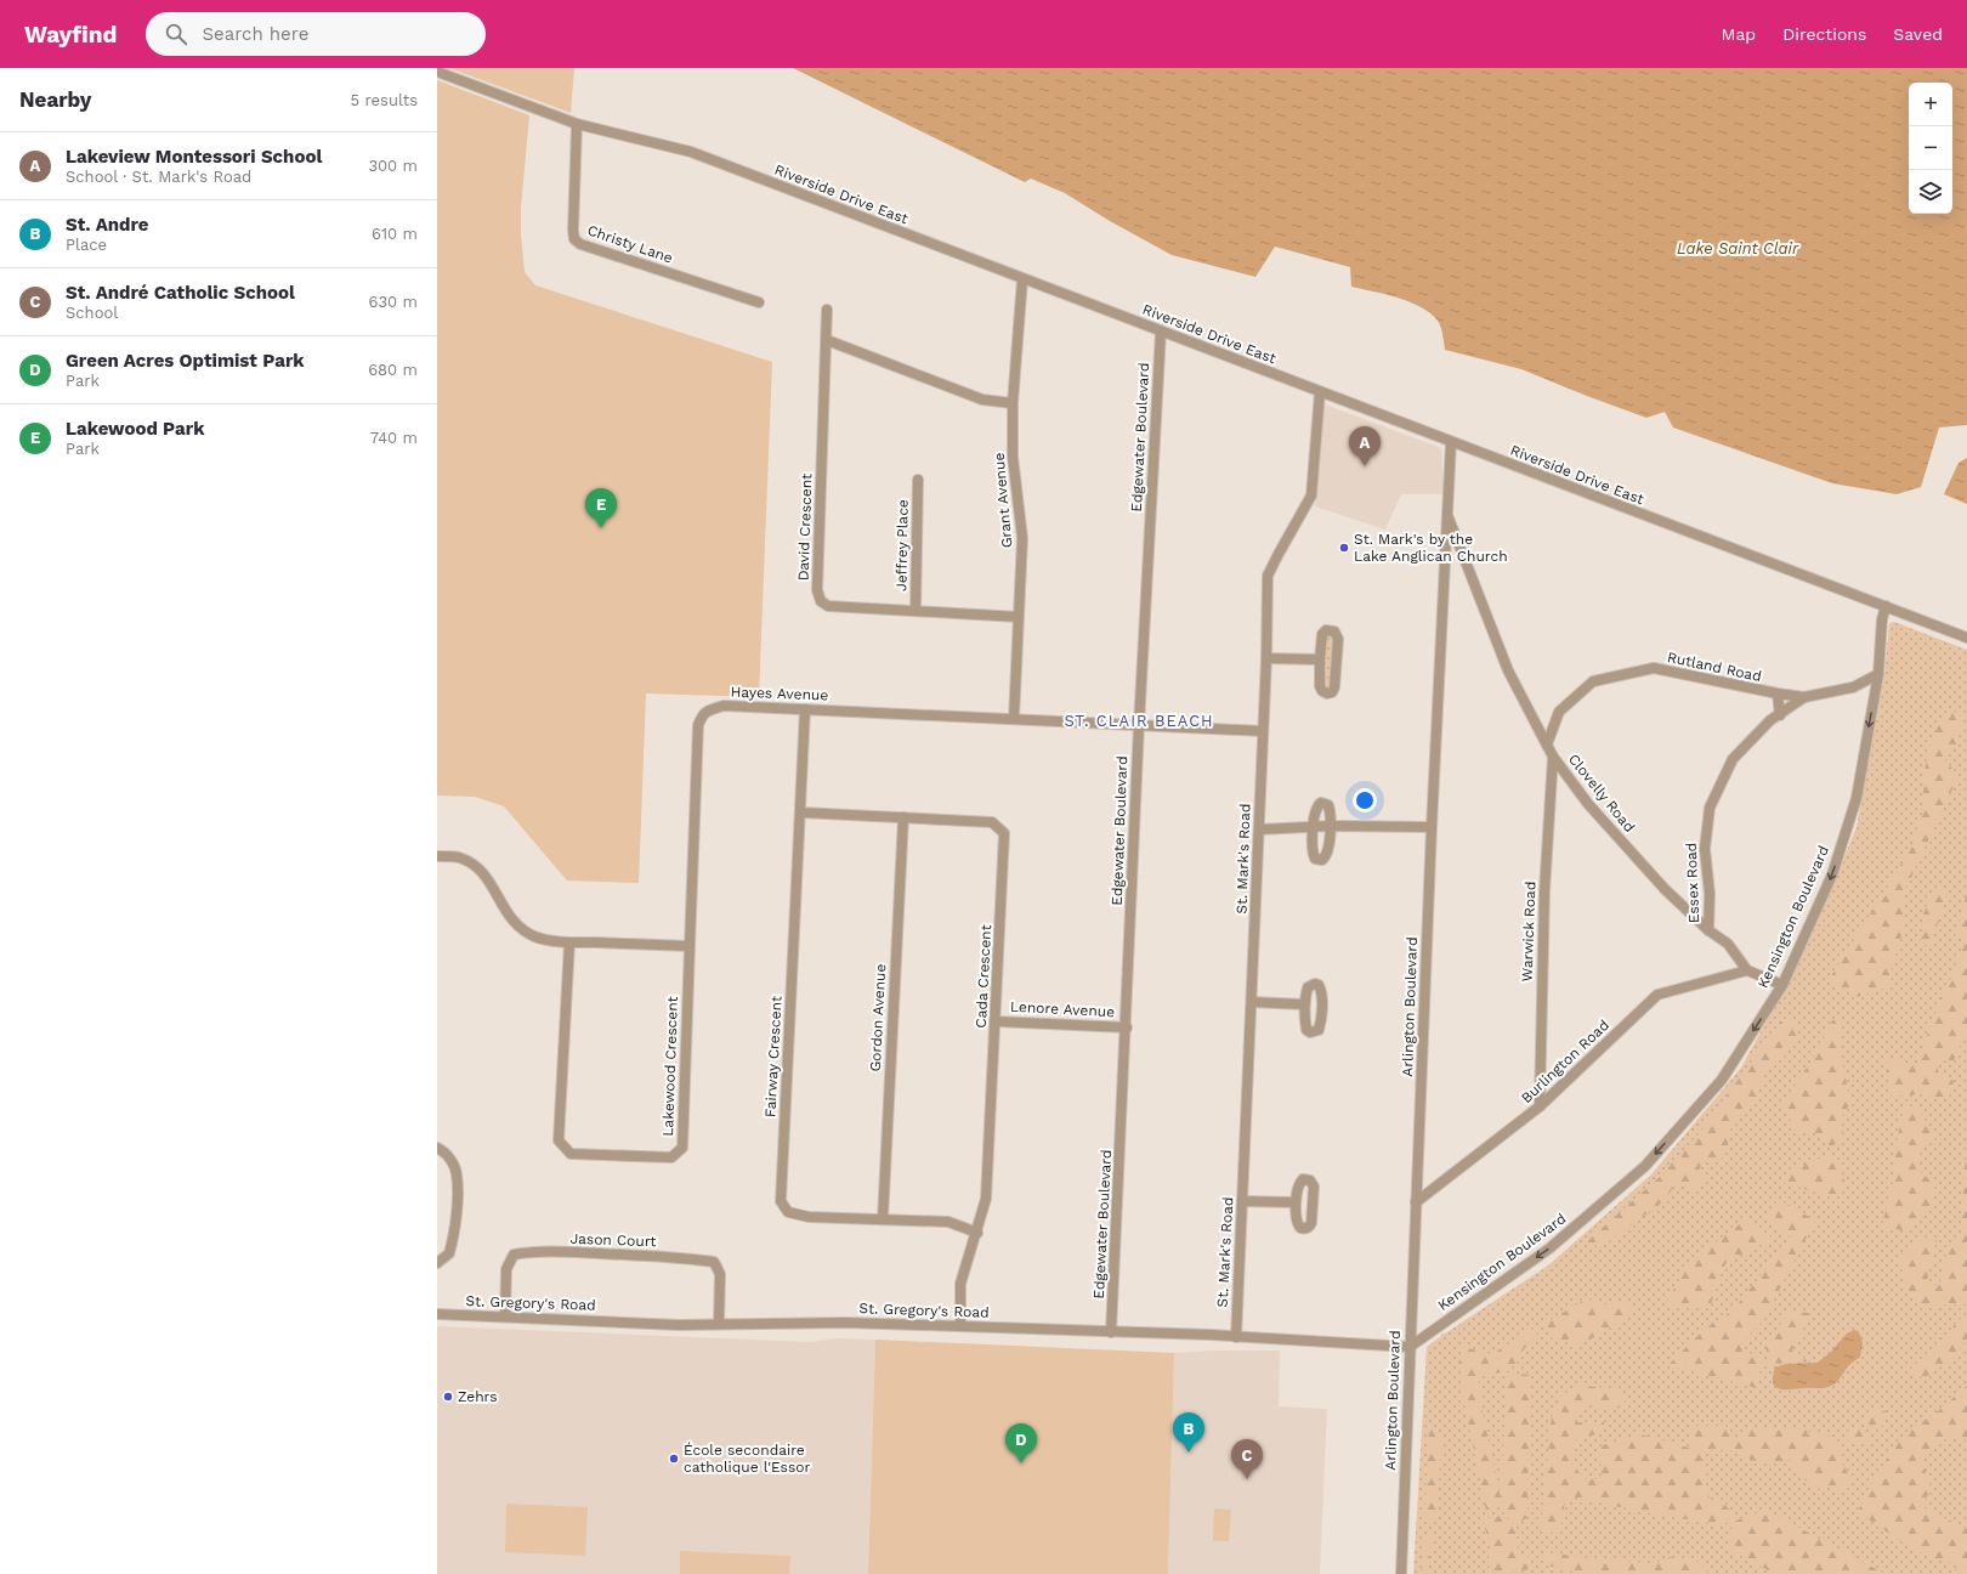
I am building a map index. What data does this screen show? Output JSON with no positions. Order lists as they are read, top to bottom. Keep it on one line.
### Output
{"streets":{"street":["Riverside Drive East","Christy Lane","Edgewater Boulevard","Grant Avenue","David Crescent","Jeffrey Place","Rutland Road","Hayes Avenue","Clovelly Road","St. Mark's Road","Essex Road","Kensington Boulevard","Warwick Road","Cada Crescent","Arlington Boulevard","Lenore Avenue","Gordon Avenue","Fairway Crescent","Burlington Road","Lakewood Crescent","Jason Court","St. Gregory's Road"]},"crossings":[["Riverside Drive East","Christy Lane"],["Riverside Drive East","Edgewater Boulevard"],["Riverside Drive East","Grant Avenue"],["Riverside Drive East","St. Mark's Road"],["Riverside Drive East","Kensington Boulevard"],["Riverside Drive East","Arlington Boulevard"],["Edgewater Boulevard","Hayes Avenue"],["Edgewater Boulevard","Lenore Avenue"],["Edgewater Boulevard","St. Gregory's Road"],["Grant Avenue","David Crescent"],["Grant Avenue","Hayes Avenue"],["David Crescent","Jeffrey Place"],["Rutland Road","Clovelly Road"],["Rutland Road","Essex Road"],["Rutland Road","Kensington Boulevard"],["Hayes Avenue","St. Mark's Road"],["Hayes Avenue","Fairway Crescent"],["Hayes Avenue","Lakewood Crescent"],["Clovelly Road","Essex Road"],["Clovelly Road","Warwick Road"],["Clovelly Road","Arlington Boulevard"],["Clovelly Road","Burlington Road"],["St. Mark's Road","St. Gregory's Road"],["Kensington Boulevard","Arlington Boulevard"],["Kensington Boulevard","St. Gregory's Road"],["Warwick Road","Burlington Road"],["Cada Crescent","Lenore Avenue"],["Cada Crescent","Gordon Avenue"],["Cada Crescent","Fairway Crescent"],["Cada Crescent","St. Gregory's Road"],["Arlington Boulevard","Burlington Road"],["Arlington Boulevard","St. Gregory's Road"],["Gordon Avenue","Fairway Crescent"],["Jason Court","St. Gregory's Road"]],"one_way":["Kensington Boulevard"],"districts":["ST. CLAIR BEACH"],"water":["Lake Saint Clair"],"places":["St. Mark's by the Lake Anglican Church","Zehrs","École secondaire catholique l'Essor"],"page":{"header":"Wayfind","search":"Search here","nav":["Map","Directions","Saved"],"heading":["Nearby","5 results"],"map_buttons":["+","−"],"list":[{"mark":"A","name":"Lakeview Montessori School","note":"School · St. Mark's Road","value":"300 m"},{"mark":"B","name":"St. Andre","note":"Place","value":"610 m"},{"mark":"C","name":"St. André Catholic School","note":"School","value":"630 m"},{"mark":"D","name":"Green Acres Optimist Park","note":"Park","value":"680 m"},{"mark":"E","name":"Lakewood Park","note":"Park","value":"740 m"}],"pins":["A","E","B","D","C"]}}
